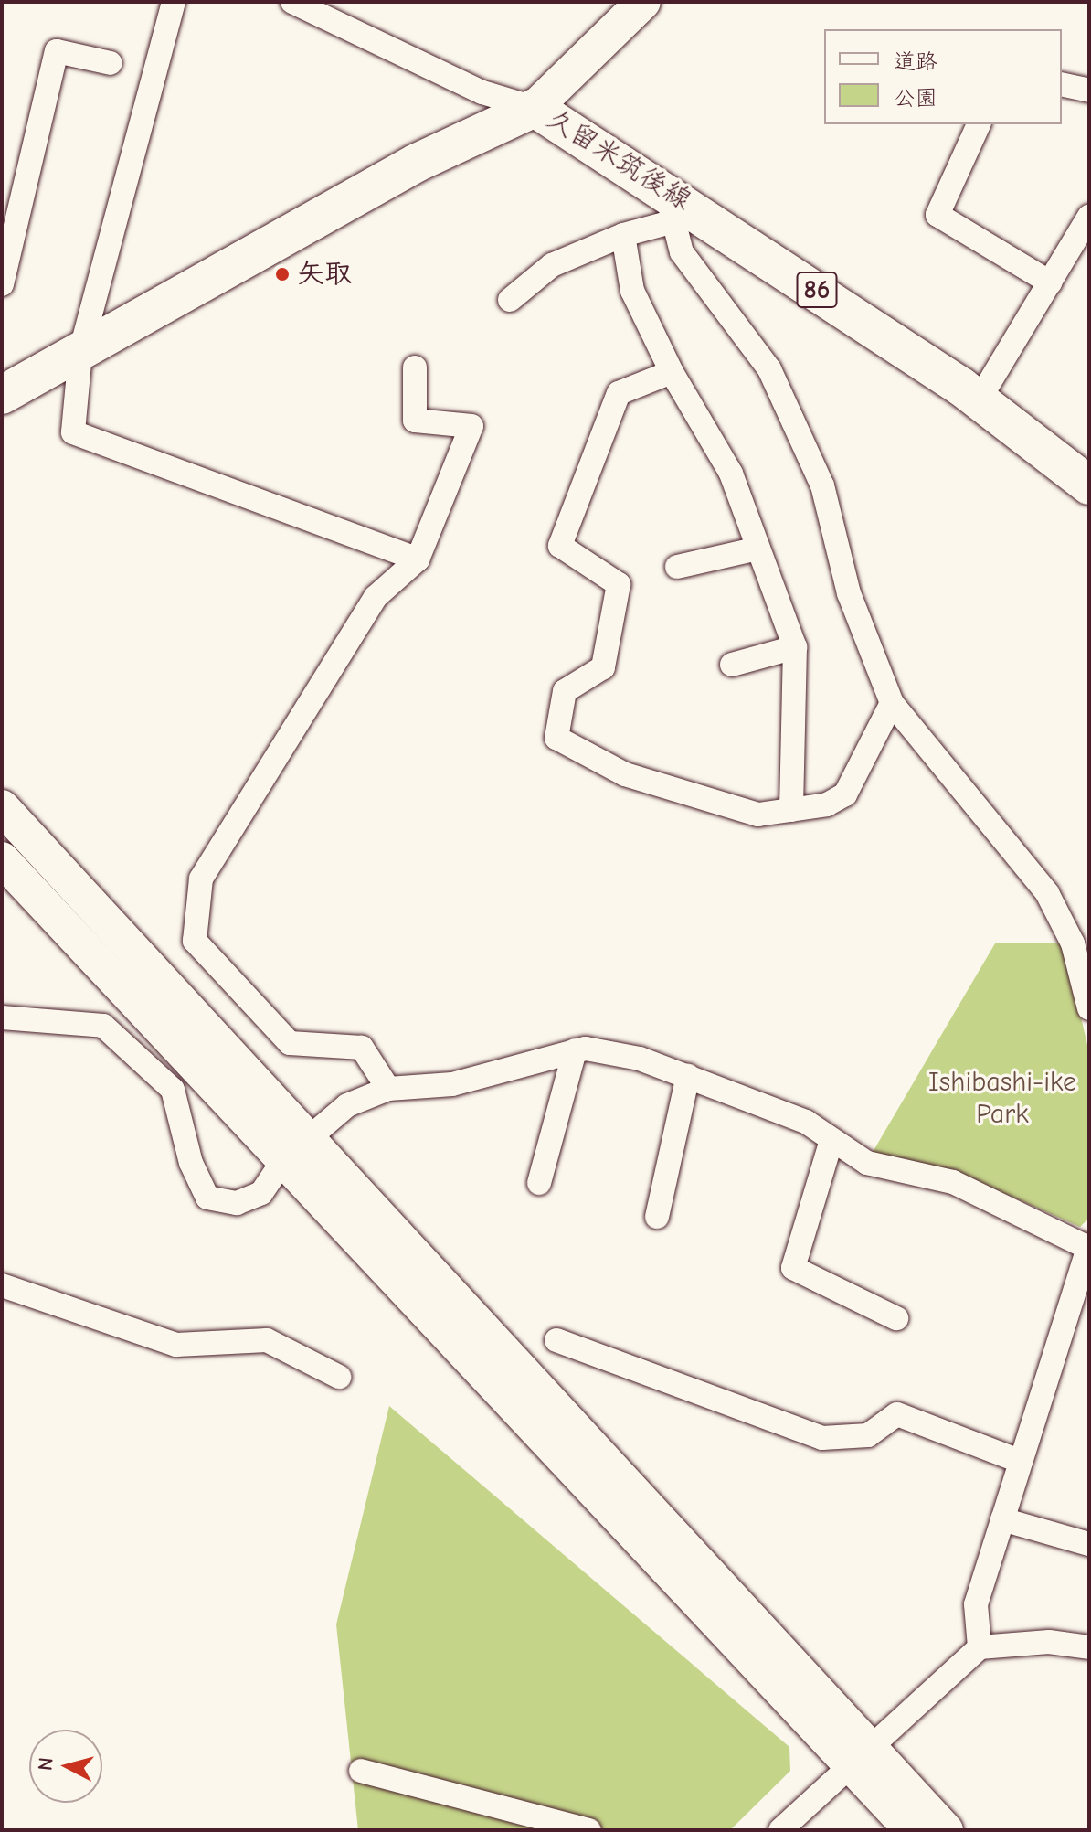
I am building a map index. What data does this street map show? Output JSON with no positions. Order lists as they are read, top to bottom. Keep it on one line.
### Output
{"streets":{"main road":["久留米筑後線","86"]},"parks":["Ishibashi-ike Park"],"places":["矢取"],"legend":["道路","公園"],"north":"left"}
